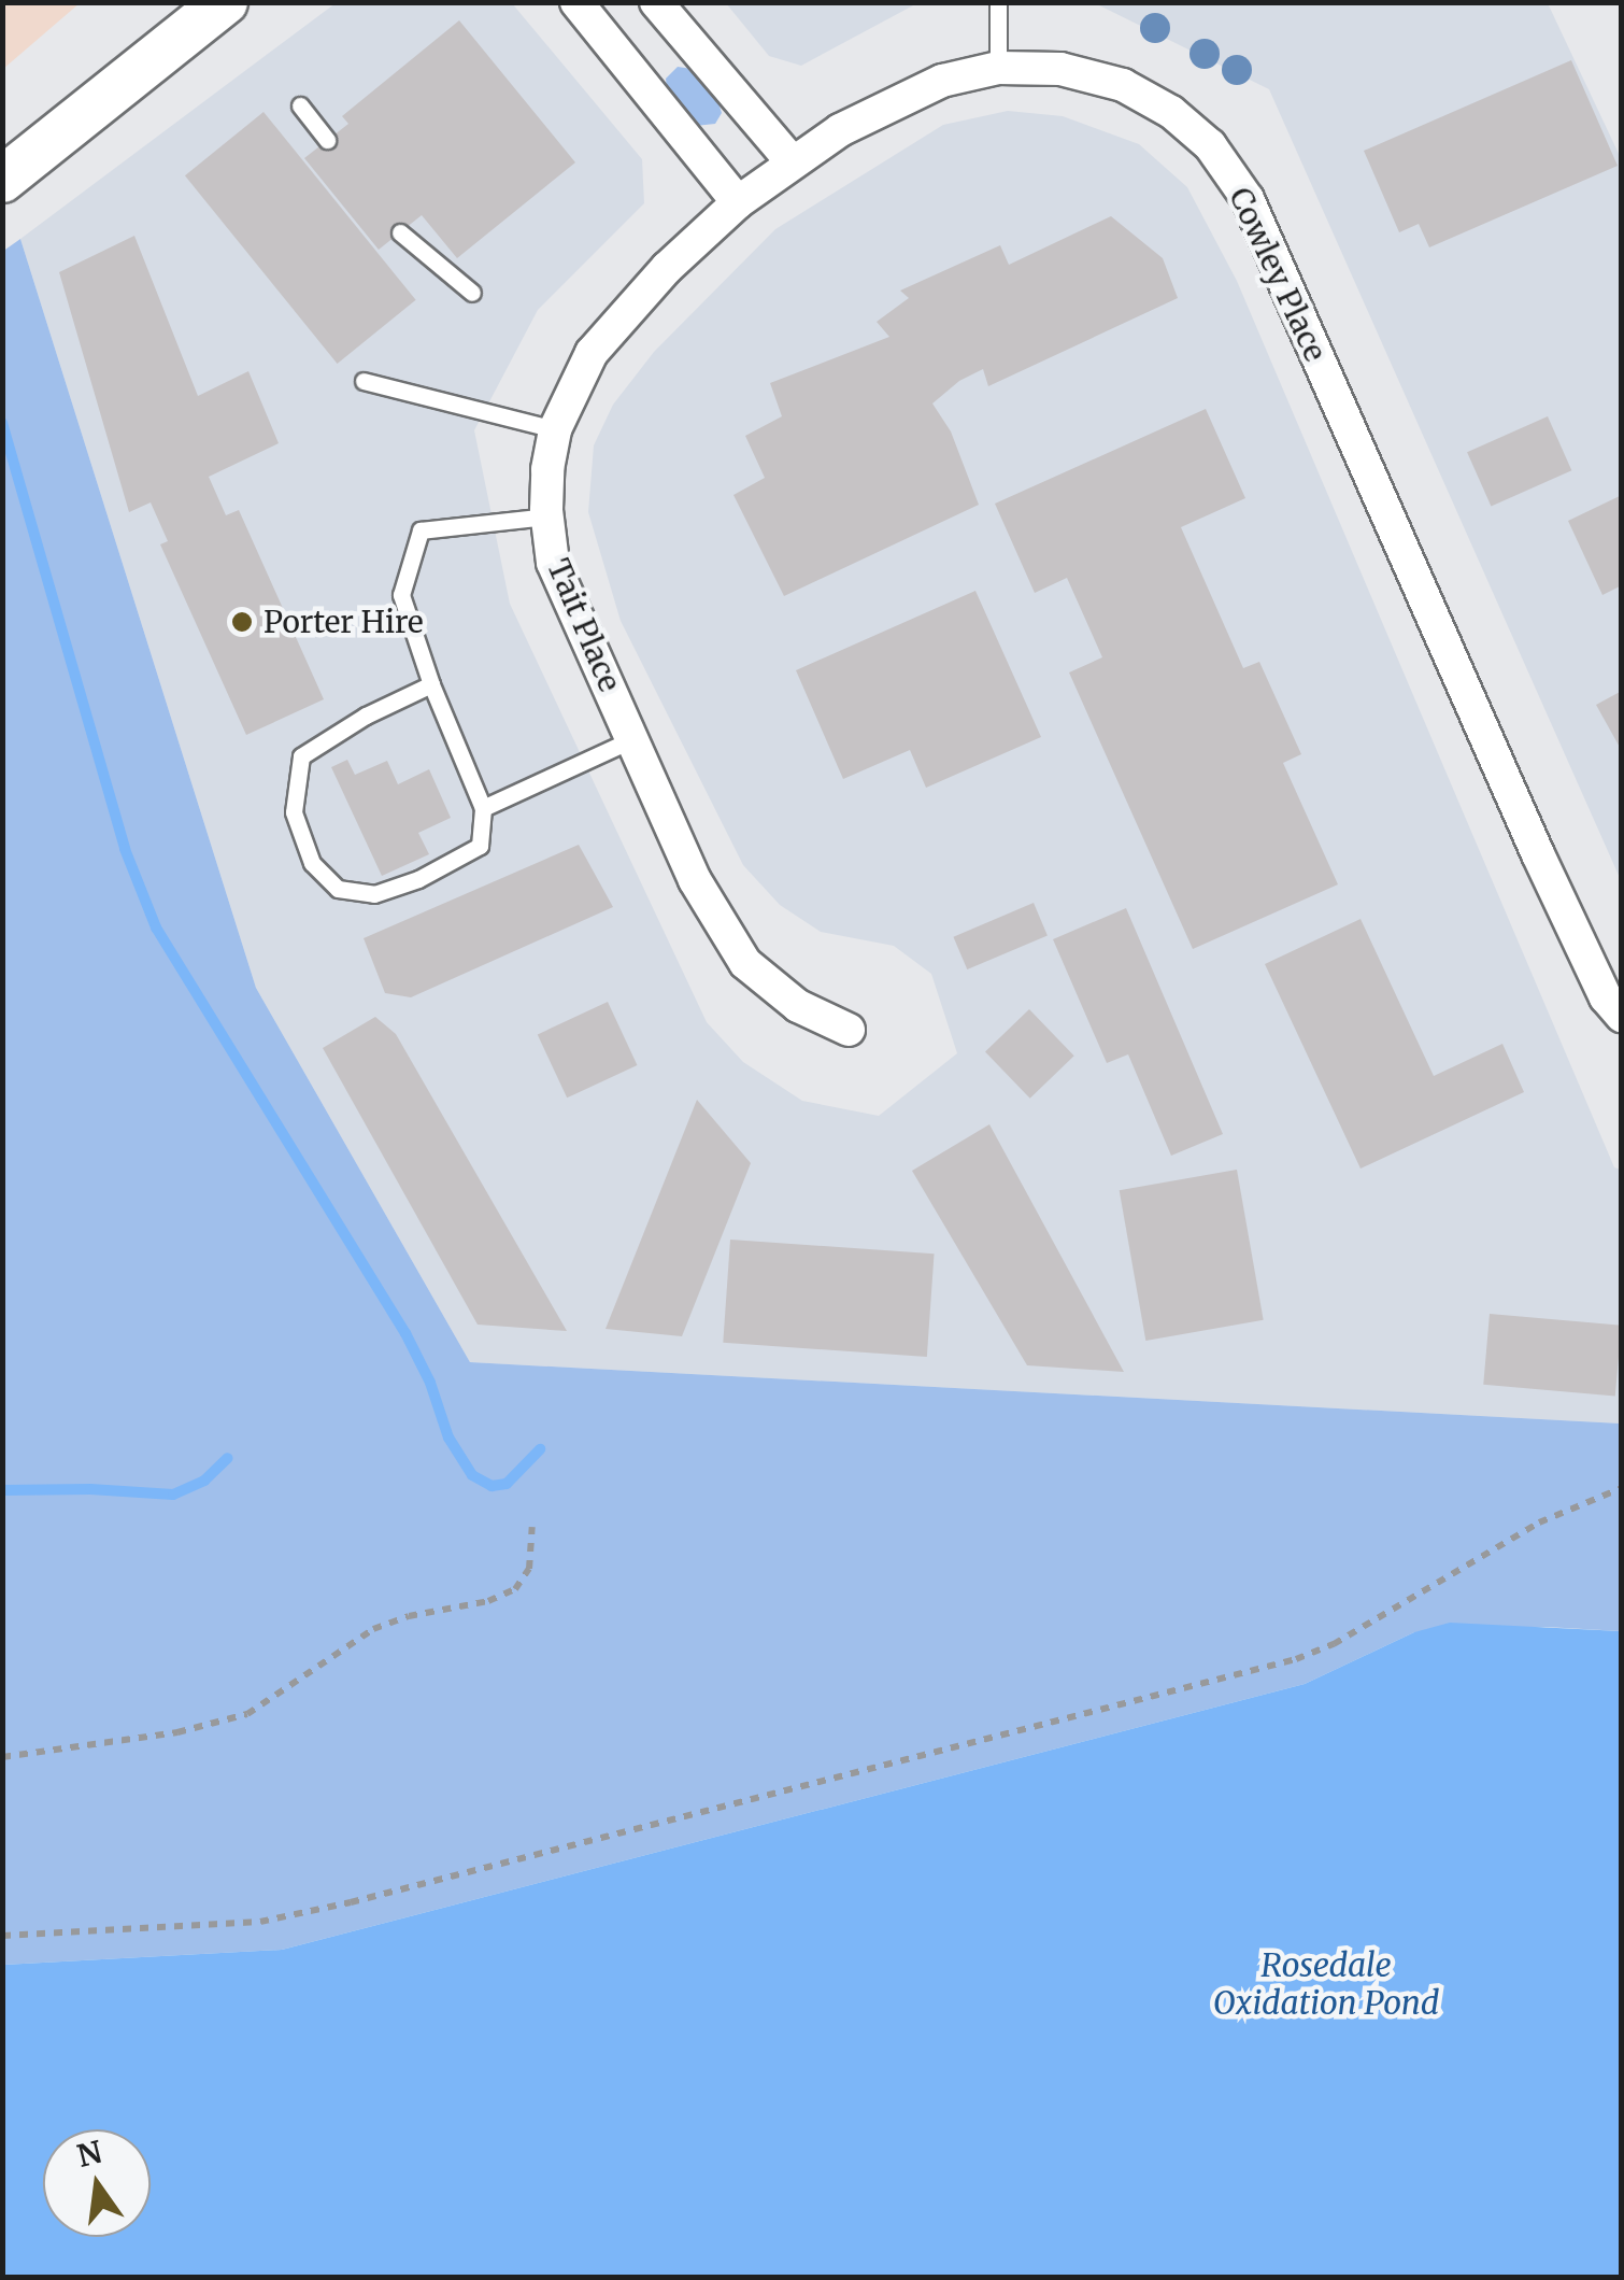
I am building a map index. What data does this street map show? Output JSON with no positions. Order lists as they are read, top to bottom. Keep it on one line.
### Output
{"streets":{"street":["Cowley Place","Tait Place"]},"crossings":[["Cowley Place","Tait Place"]],"water":["Rosedale Oxidation Pond"],"places":["Porter Hire"],"north":"top"}
